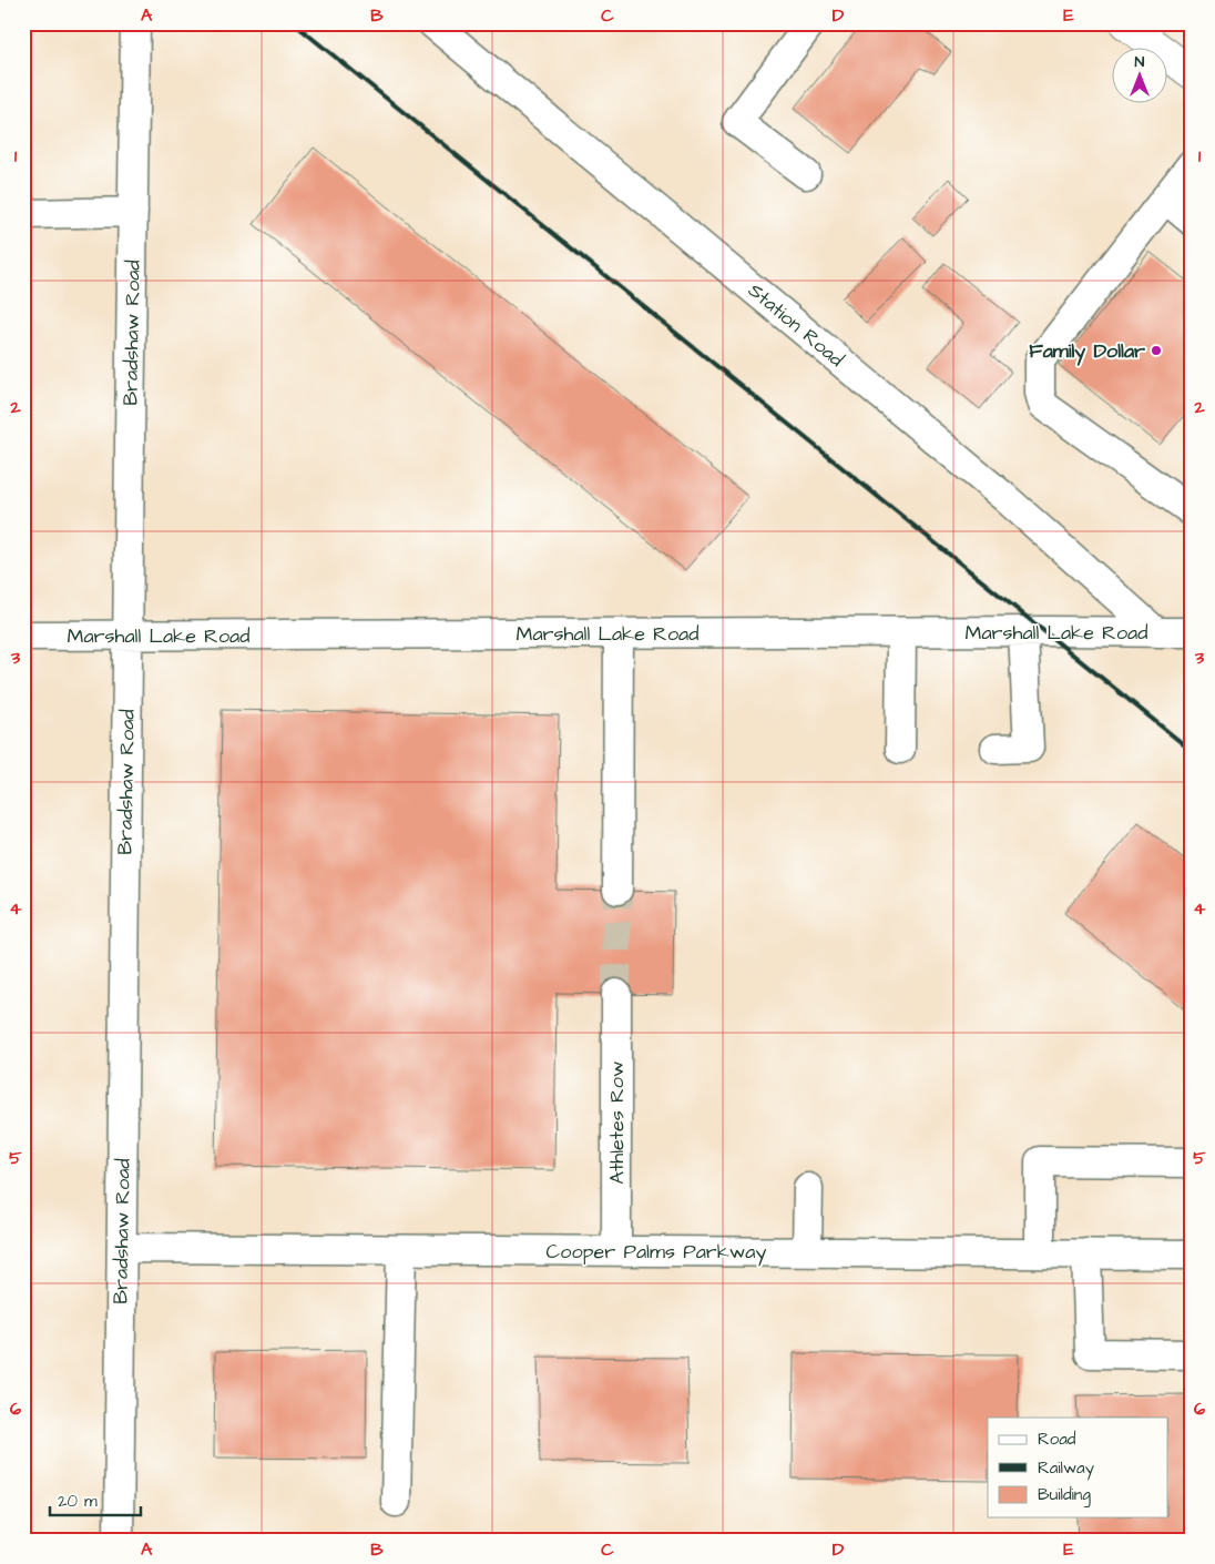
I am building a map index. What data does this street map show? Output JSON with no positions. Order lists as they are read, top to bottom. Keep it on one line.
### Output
{"streets":{"street":["Station Road","Bradshaw Road","Marshall Lake Road","Athletes Row","Cooper Palms Parkway"]},"crossings":[["Station Road","Marshall Lake Road"],["Bradshaw Road","Marshall Lake Road"],["Bradshaw Road","Cooper Palms Parkway"],["Athletes Row","Cooper Palms Parkway"]],"places":["Family Dollar"],"legend":["Road","Railway","Building"],"scale_bar":"20 m","north":"top","grid":{"columns":["A","B","C","D","E"],"rows":["1","2","3","4","5","6"]}}
